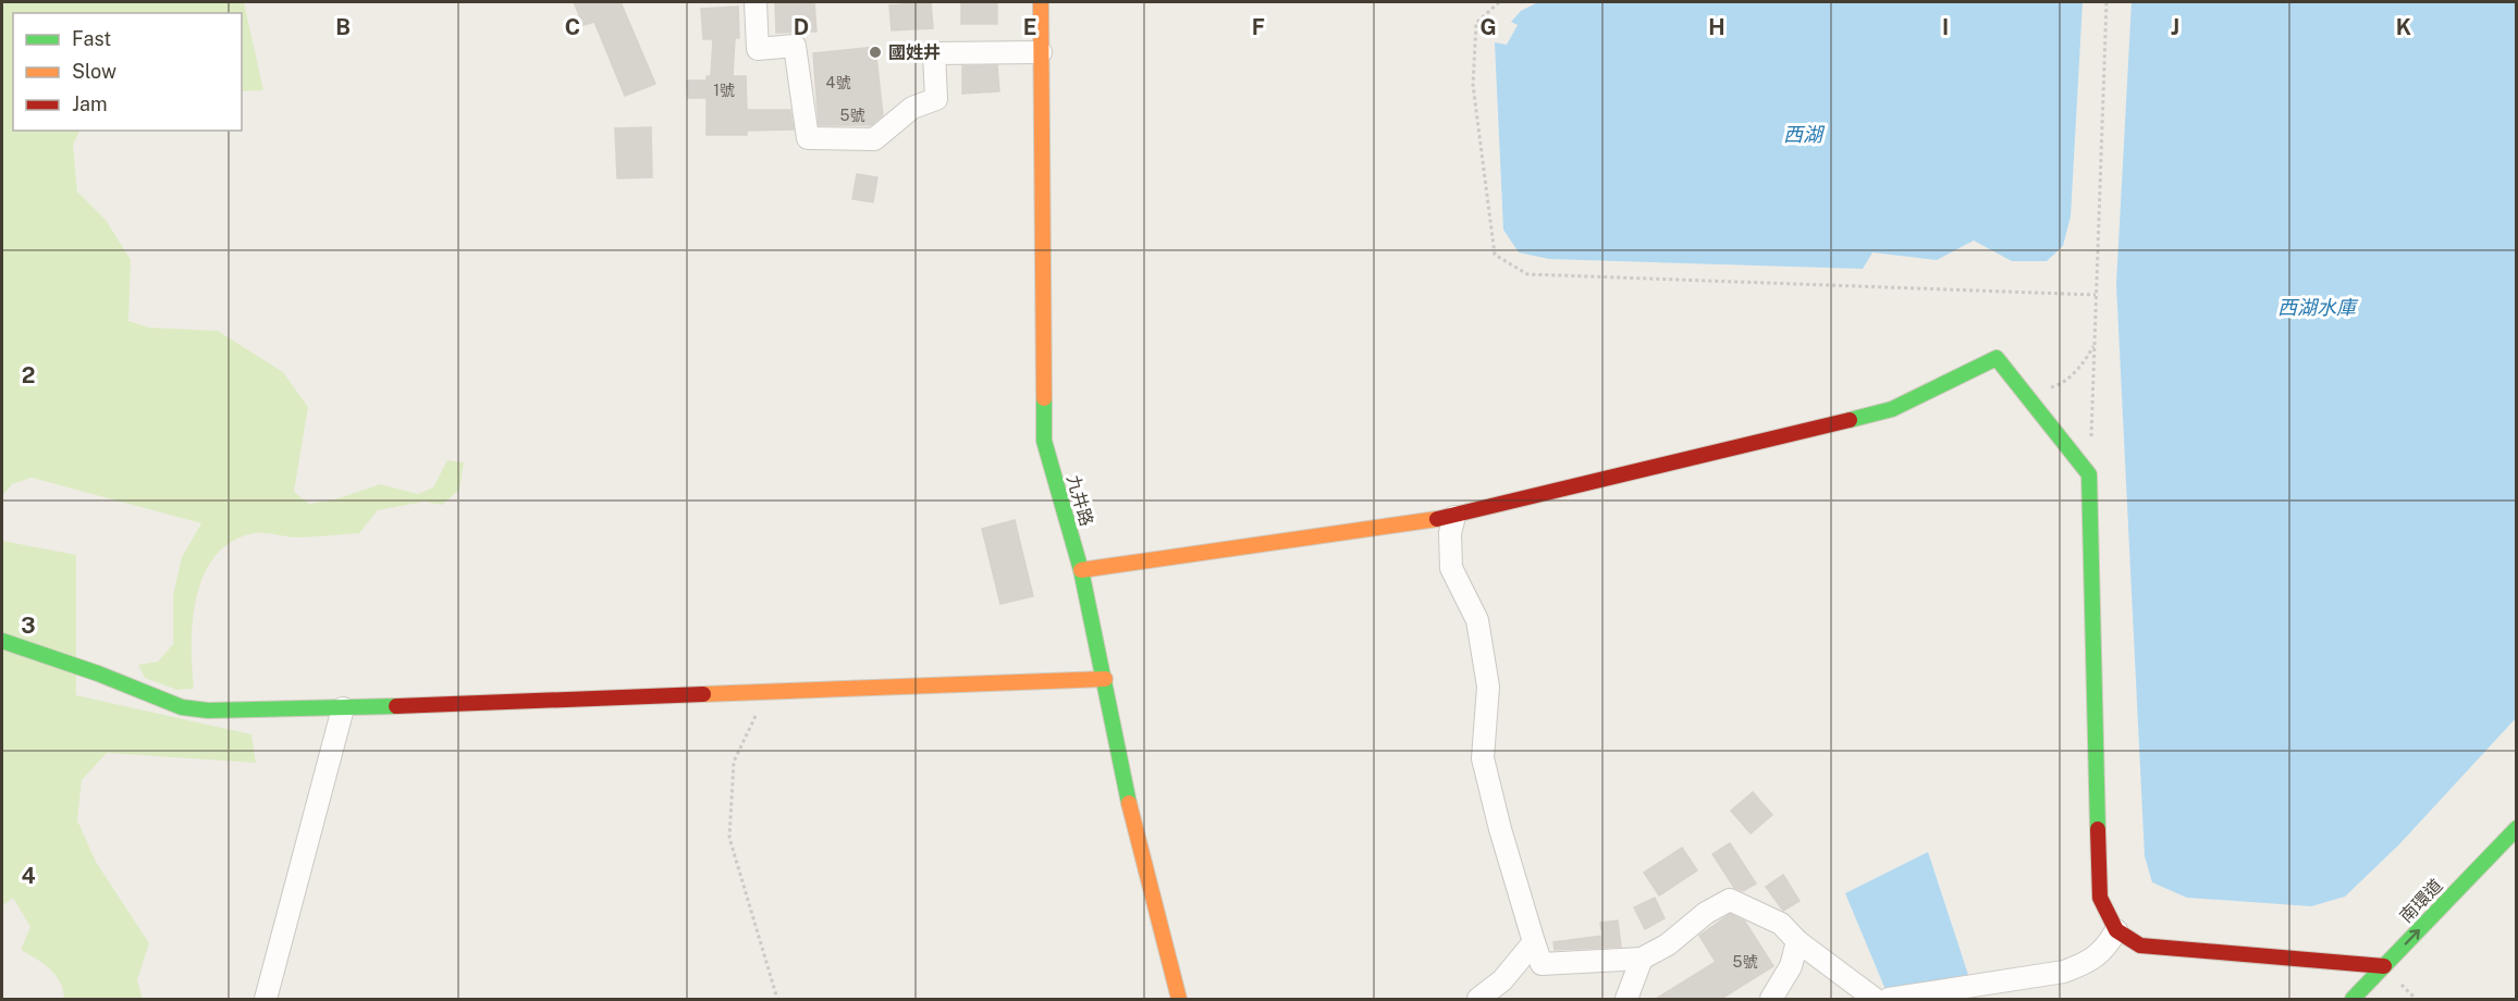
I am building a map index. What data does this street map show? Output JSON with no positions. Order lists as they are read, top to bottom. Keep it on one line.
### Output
{"streets":{"street":["九井路","南環道"]},"one_way":["南環道"],"water":["西湖","西湖水庫"],"places":["國姓井"],"house_numbers":["4號","1號","5號","5號"],"legend":["Fast","Slow","Jam"],"grid":{"columns":["B","C","D","E","F","G","H","I","J","K"],"rows":["2","3","4"]}}
